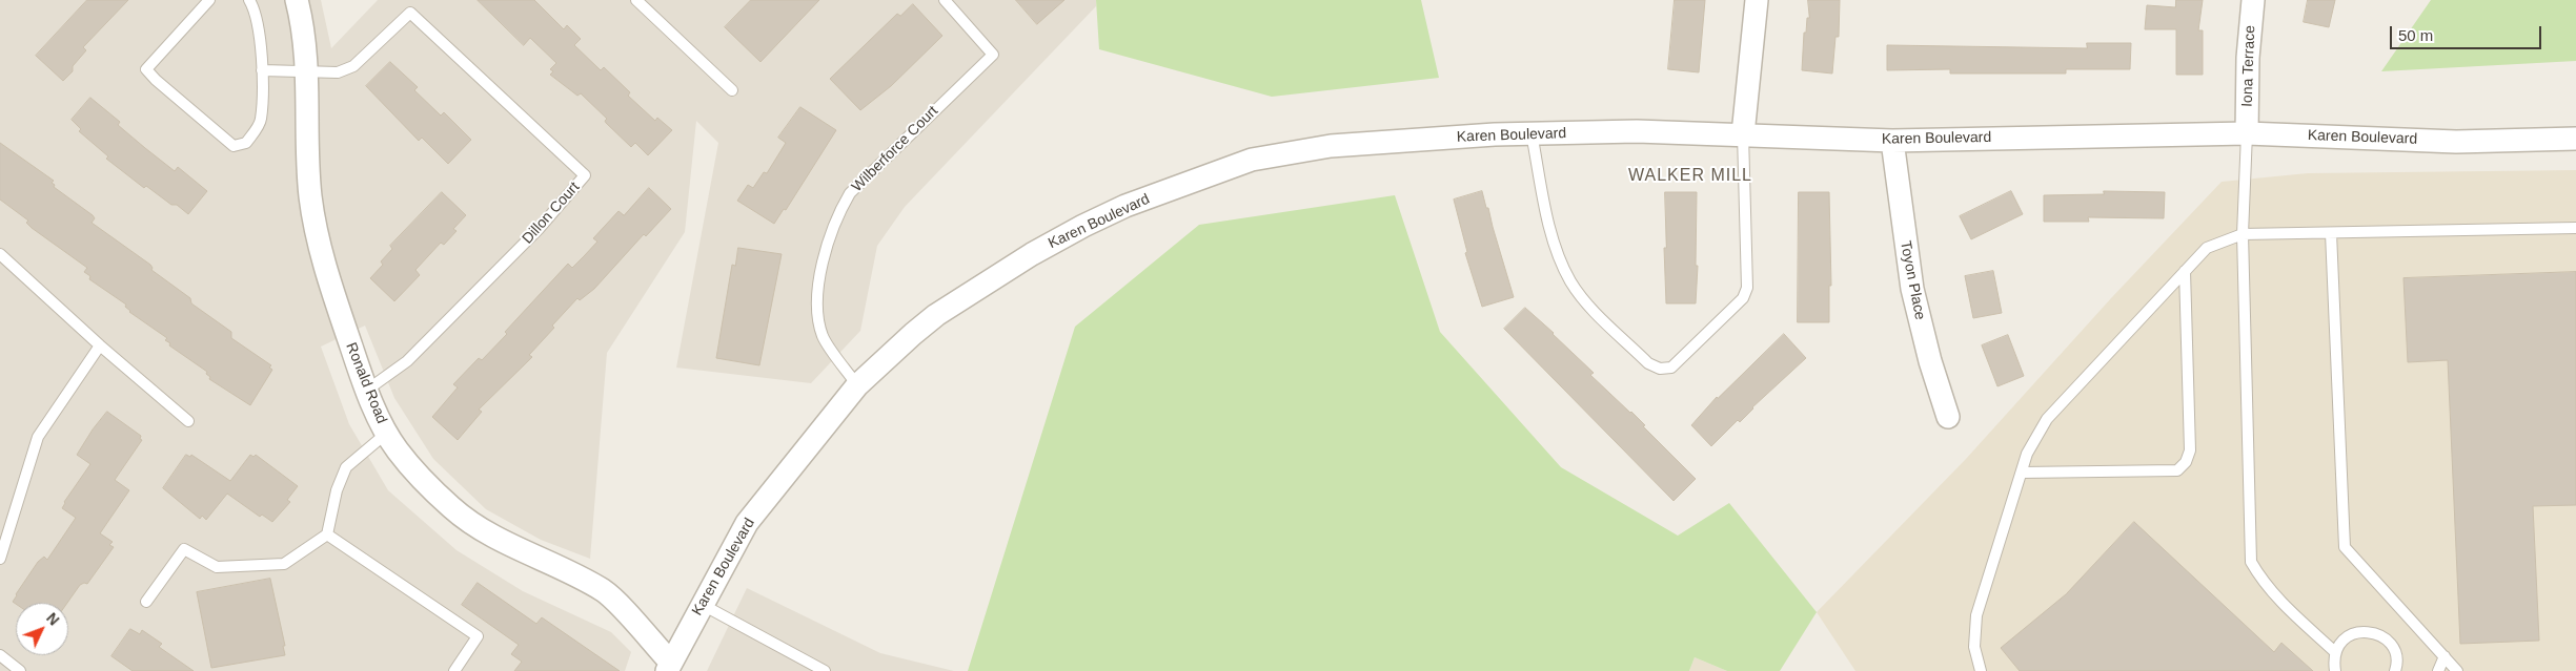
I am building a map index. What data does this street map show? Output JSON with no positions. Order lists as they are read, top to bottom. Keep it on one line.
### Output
{"streets":{"street":["Iona Terrace","Karen Boulevard","Toyon Place","Ronald Road"],"lane":["Wilberforce Court","Dillon Court"]},"crossings":[["Iona Terrace","Karen Boulevard"],["Karen Boulevard","Wilberforce Court"],["Karen Boulevard","Toyon Place"],["Karen Boulevard","Ronald Road"],["Dillon Court","Ronald Road"]],"districts":["WALKER MILL"],"scale_bar":"50 m","north":"top right"}
